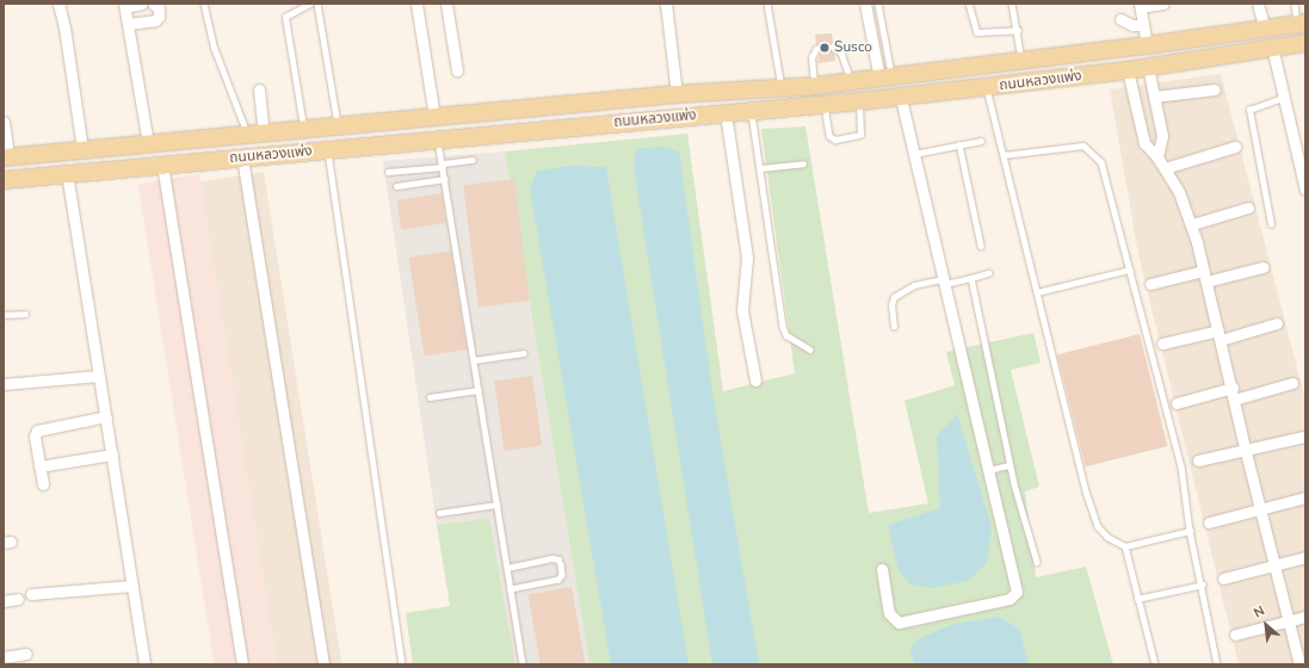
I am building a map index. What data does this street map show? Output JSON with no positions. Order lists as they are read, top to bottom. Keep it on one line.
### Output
{"streets":{"main road":["ถนนหลวงแพ่ง"]},"places":["Susco"],"north":"top left"}
